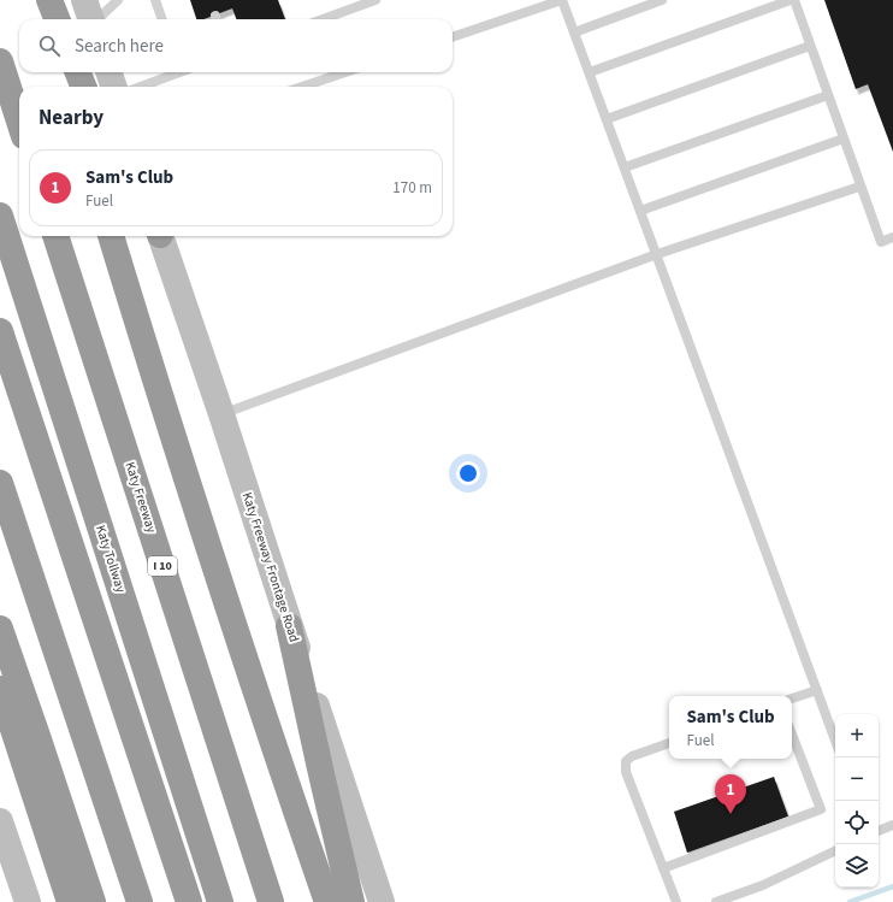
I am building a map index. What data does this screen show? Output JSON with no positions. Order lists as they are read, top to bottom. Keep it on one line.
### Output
{"streets":{"highway":["Katy Freeway","Katy Tollway","I 10"],"main road":["Katy Freeway Frontage Road"]},"page":{"search":"Search here","heading":"Nearby","list":[{"mark":"1","name":"Sam's Club","note":"Fuel","value":"170 m"}],"popup":["Sam's Club","Fuel"],"map_buttons":["+","−"],"pins":"1"}}
